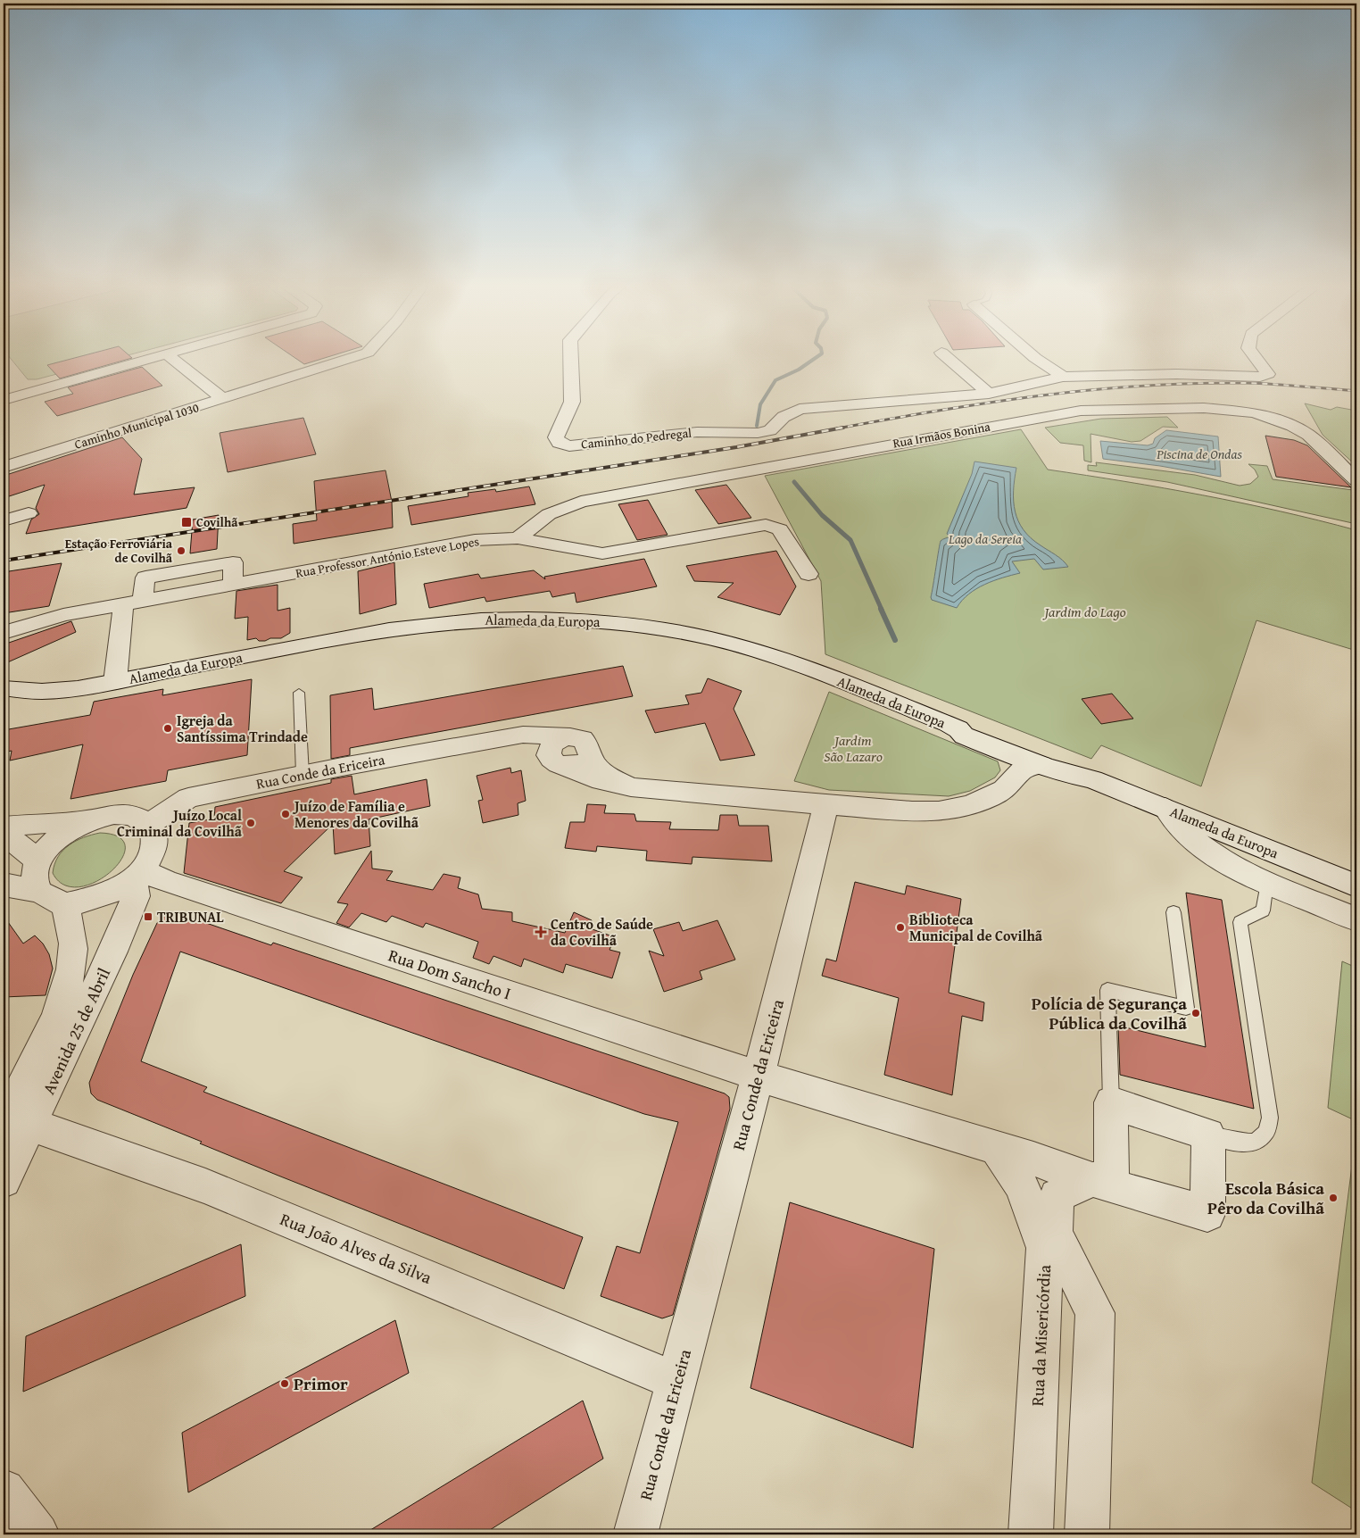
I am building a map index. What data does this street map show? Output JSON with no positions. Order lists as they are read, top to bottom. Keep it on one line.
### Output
{"streets":{"street":["Caminho Municipal 1030","Rua Irmãos Bonina","Caminho do Pedregal","Rua Professor António Esteve Lopes","Alameda da Europa","Rua Conde da Ericeira","Rua Dom Sancho I","Avenida 25 de Abril","Rua João Alves da Silva","Rua da Misericórdia"]},"crossings":[["Rua Irmãos Bonina","Caminho do Pedregal"],["Rua Conde da Ericeira","Rua Dom Sancho I"],["Rua Conde da Ericeira","Avenida 25 de Abril"],["Rua Conde da Ericeira","Rua João Alves da Silva"],["Rua Dom Sancho I","Avenida 25 de Abril"],["Avenida 25 de Abril","Rua João Alves da Silva"]],"water":["Piscina de Ondas","Lago da Sereia"],"parks":["Jardim do Lago","Jardim São Lazaro"],"places":{"transit":["Covilhã","TRIBUNAL"],"other":["Estação Ferroviária de Covilhã","Igreja da Santíssima Trindade","Juízo de Família e Menores da Covilhã","Juízo Local Criminal da Covilhã","Biblioteca Municipal de Covilhã","Polícia de Segurança Pública da Covilhã","Escola Básica Pêro da Covilhã","Primor"],"health":["Centro de Saúde da Covilhã"]}}
